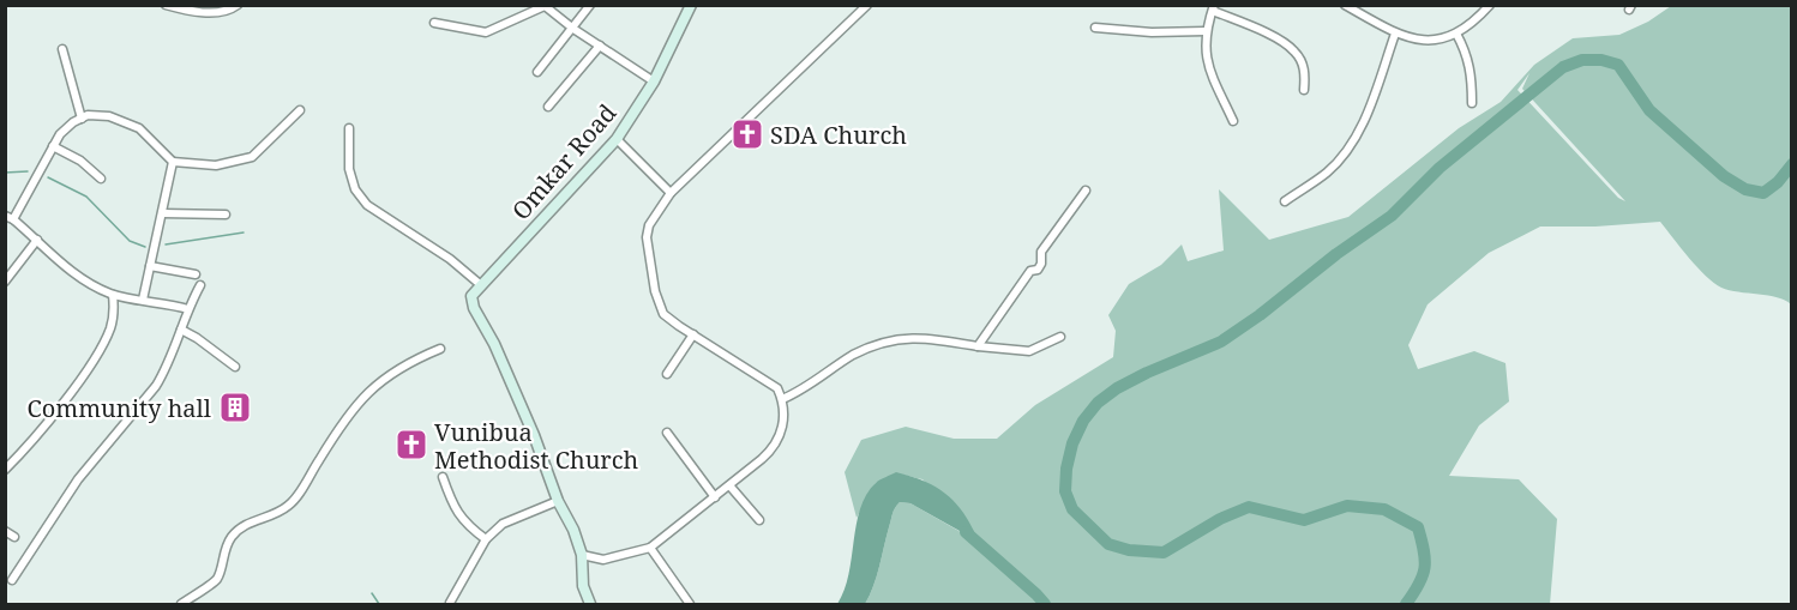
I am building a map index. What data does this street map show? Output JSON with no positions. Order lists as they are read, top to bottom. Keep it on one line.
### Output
{"streets":{"street":["Omkar Road"]},"places":{"church":["SDA Church","Vunibua Methodist Church"],"building":["Community hall"]}}
